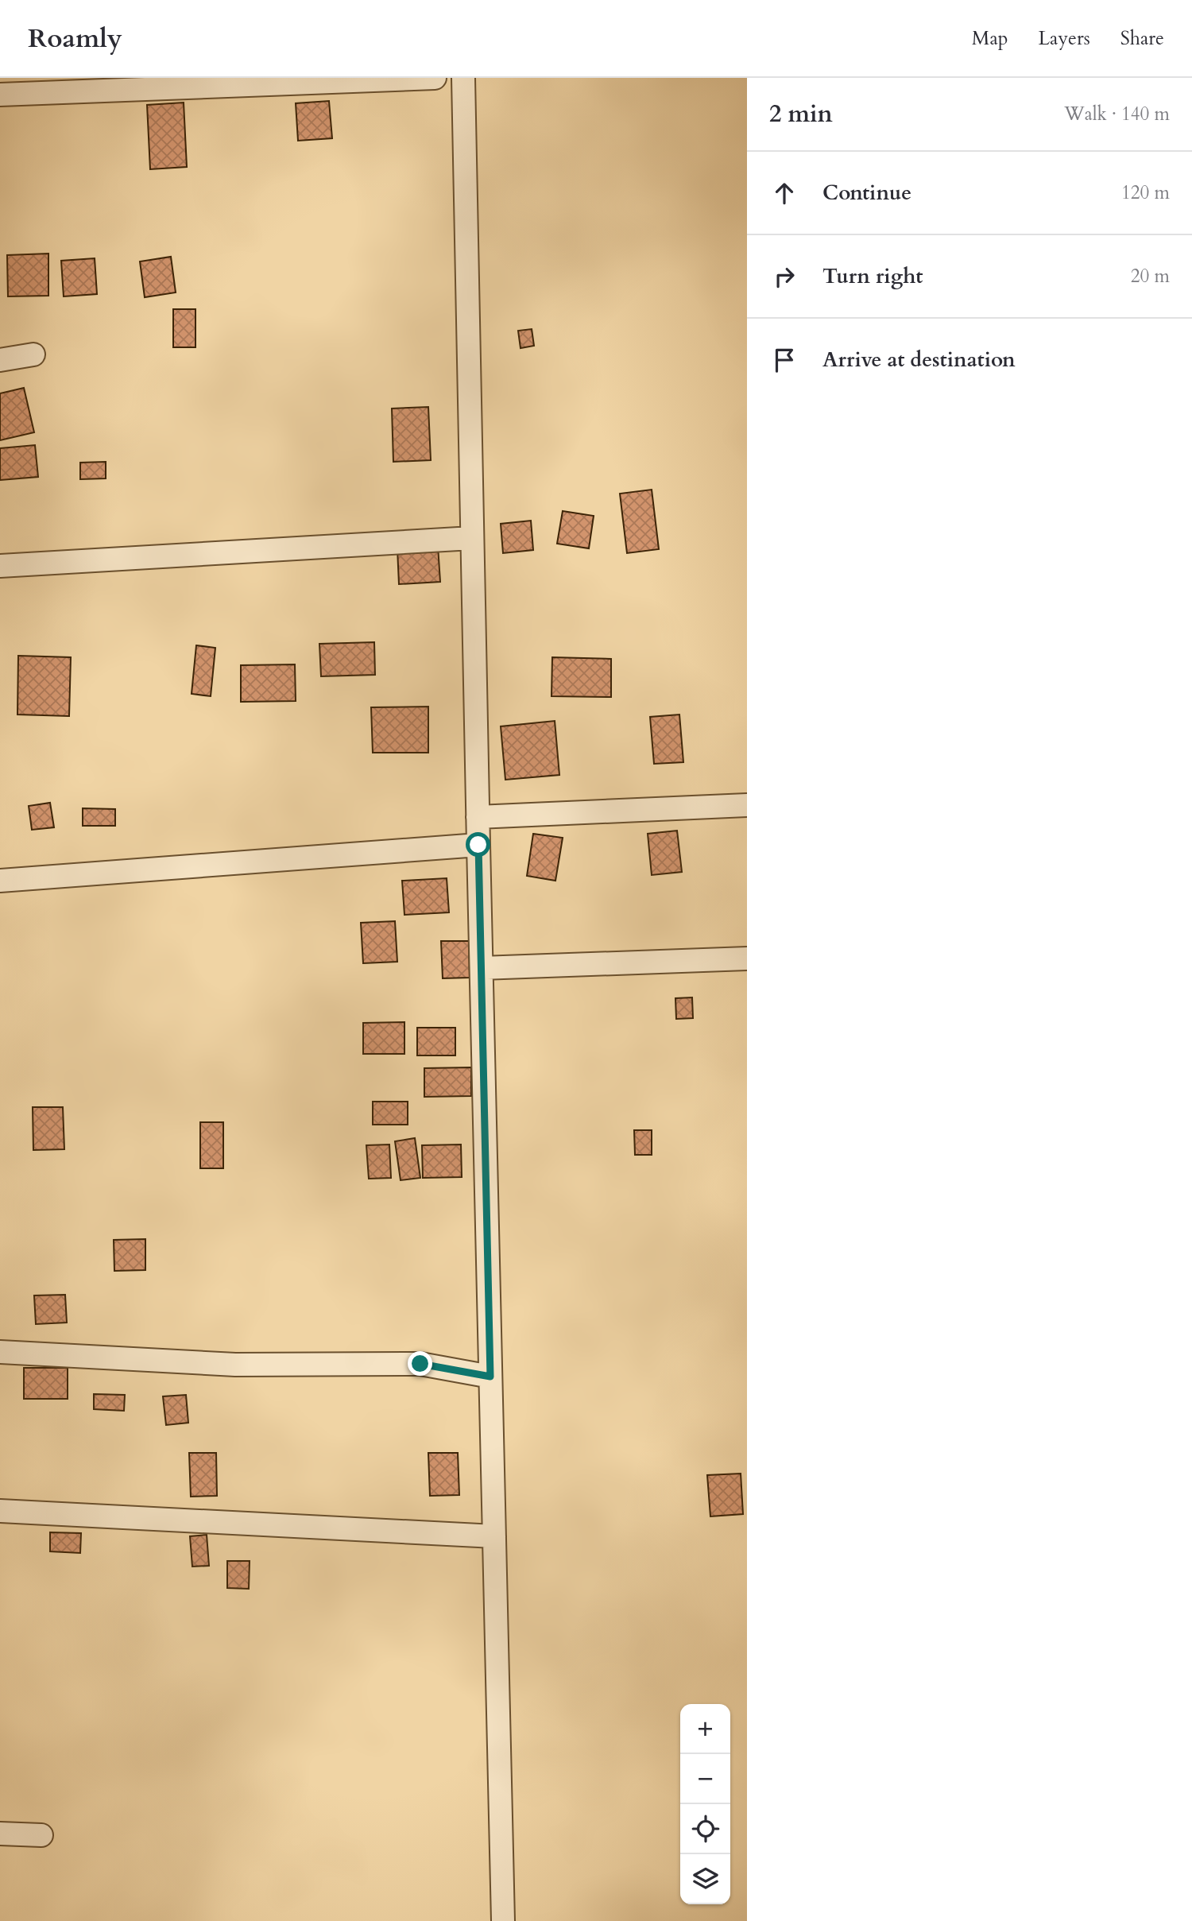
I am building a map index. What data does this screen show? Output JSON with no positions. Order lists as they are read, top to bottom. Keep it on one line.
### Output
{"page":{"header":"Roamly","nav":["Map","Layers","Share"],"heading":["2 min","Walk · 140 m"],"list":[["Continue","120 m"],["Turn right","20 m"],"Arrive at destination"],"map_buttons":["+","−"]}}
